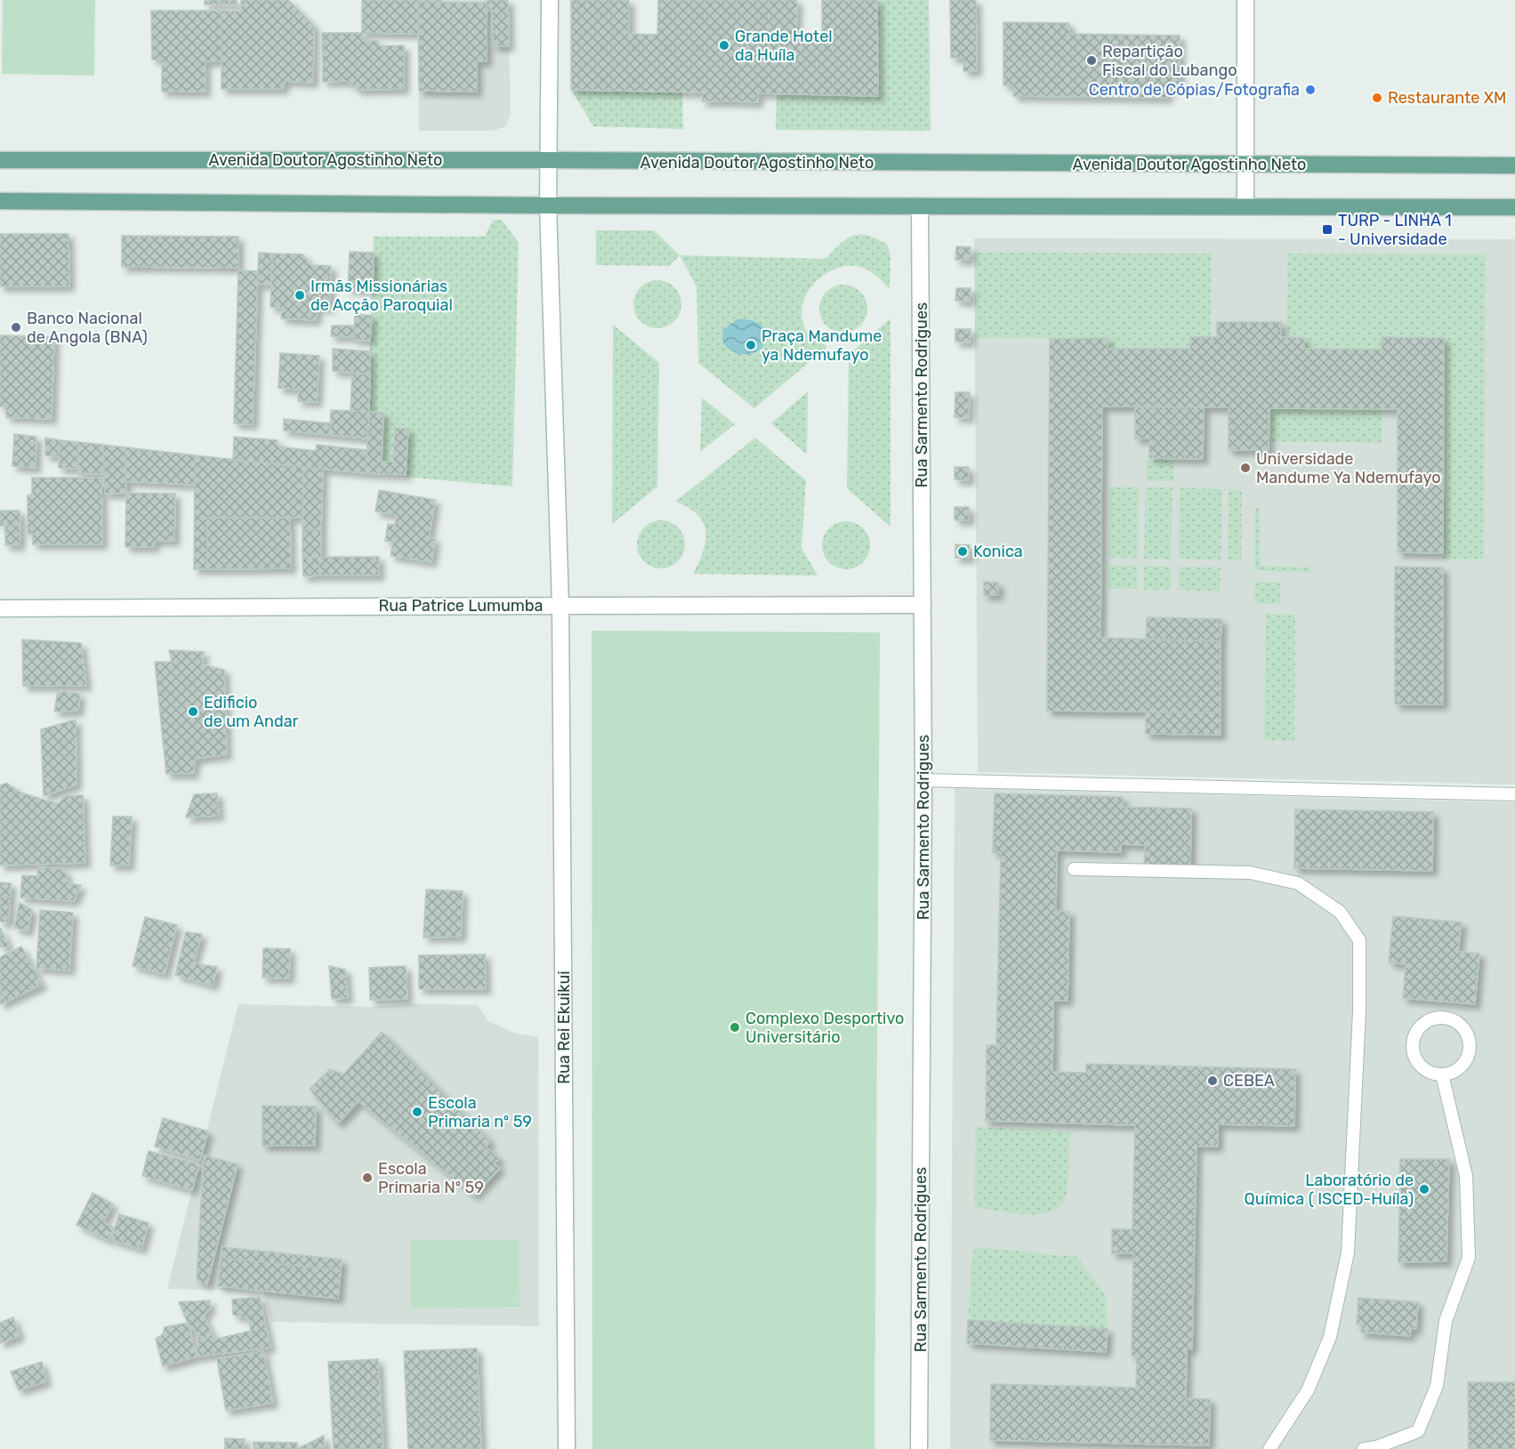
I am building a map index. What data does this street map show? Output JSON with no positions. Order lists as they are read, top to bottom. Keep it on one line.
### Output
{"streets":{"main road":["Avenida Doutor Agostinho Neto"],"street":["Rua Sarmento Rodrigues","Rua Patrice Lumumba","Rua Rei Ekuikui"]},"crossings":[["Avenida Doutor Agostinho Neto","Rua Rei Ekuikui"],["Rua Sarmento Rodrigues","Rua Patrice Lumumba"],["Rua Patrice Lumumba","Rua Rei Ekuikui"]],"places":{"other":["Grande Hotel da Huíla","Repartição Fiscal do Lubango","Centro de Cópias/Fotografia","Restaurante XM","Irmãs Missionárias de Acção Paroquial","Banco Nacional de Angola (BNA)","Praça Mandume ya Ndemufayo","Universidade Mandume Ya Ndemufayo","Konica","Edificio de um Andar","Complexo Desportivo Universitário","CEBEA","Escola Primaria nº 59","Escola Primaria Nº 59","Laboratório de Química ( ISCED-Huíla)"],"transit":["TURP - LINHA 1 - Universidade"]}}
